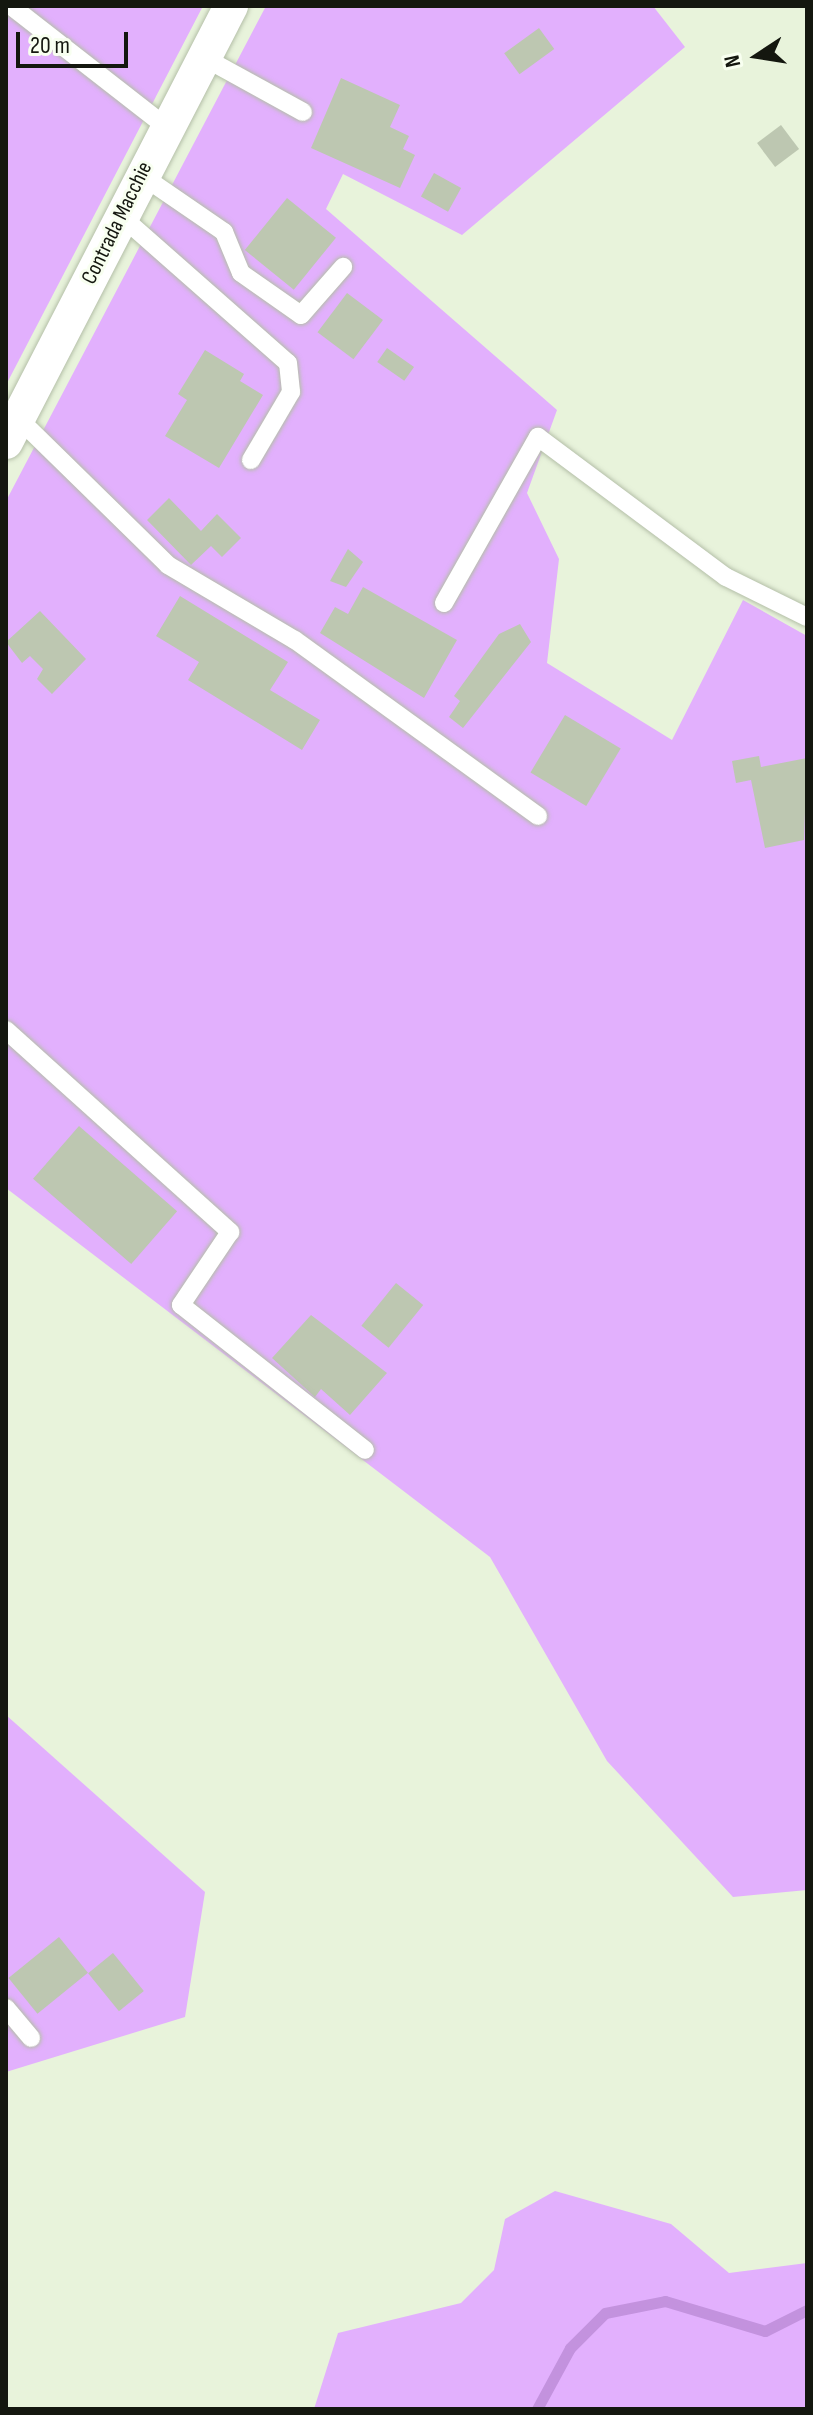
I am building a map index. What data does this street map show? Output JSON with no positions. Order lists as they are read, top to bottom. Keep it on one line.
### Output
{"streets":{"street":["Contrada Macchie"]},"scale_bar":"20 m","north":"left"}
